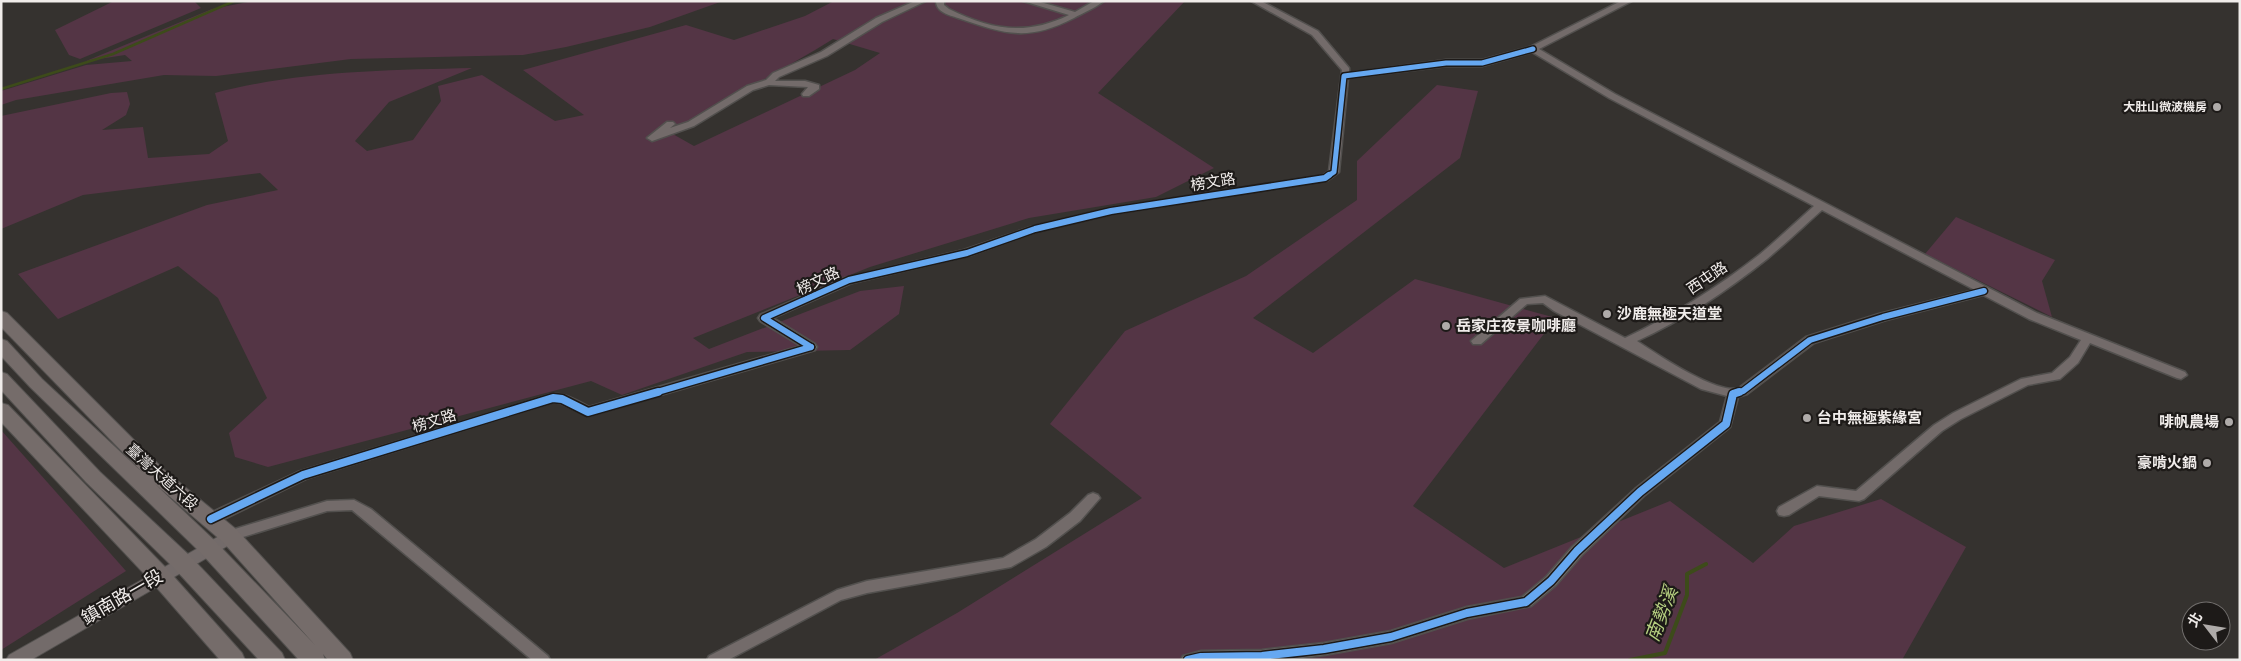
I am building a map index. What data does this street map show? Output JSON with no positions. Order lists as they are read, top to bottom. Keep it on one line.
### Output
{"streets":{"main road":["臺灣大道六段"],"street":["榜文路","西屯路","鎮南路一段"]},"crossings":[["榜文路","臺灣大道六段"],["臺灣大道六段","鎮南路一段"]],"water":["南勢溪"],"places":["大肚山微波機房","沙鹿無極天道堂","岳家庄夜景咖啡廳","台中無極紫緣宮","啡帆農場","豪啃火鍋"],"north":"top left"}
